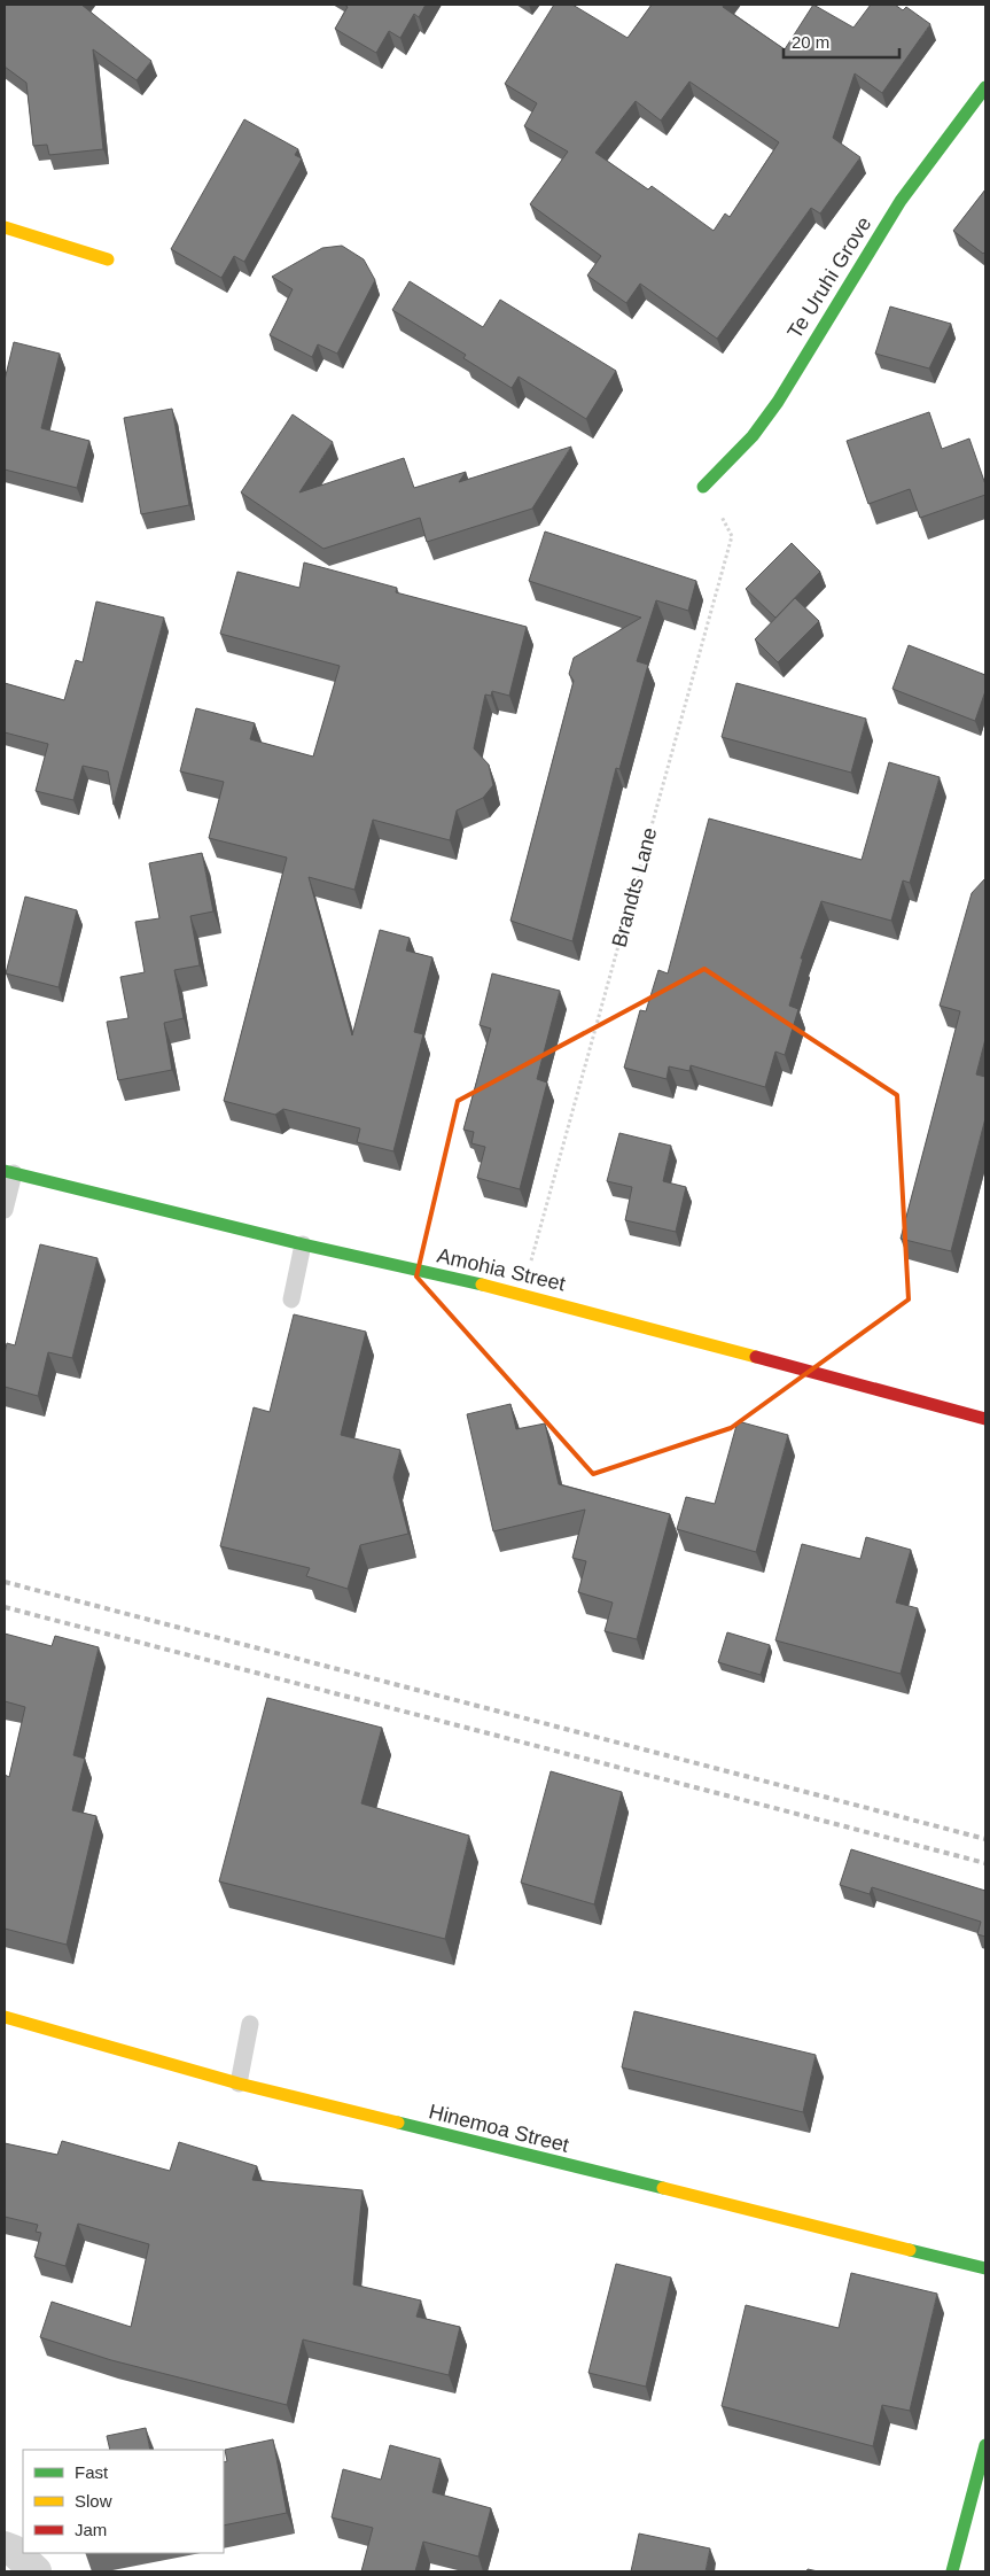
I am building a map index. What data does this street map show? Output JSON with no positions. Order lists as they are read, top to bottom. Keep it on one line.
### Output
{"streets":{"street":["Te Uruhi Grove","Amohia Street","Hinemoa Street"],"path":["Brandts Lane"]},"crossings":[["Te Uruhi Grove","Brandts Lane"],["Brandts Lane","Amohia Street"]],"legend":["Fast","Slow","Jam"],"scale_bar":"20 m"}
